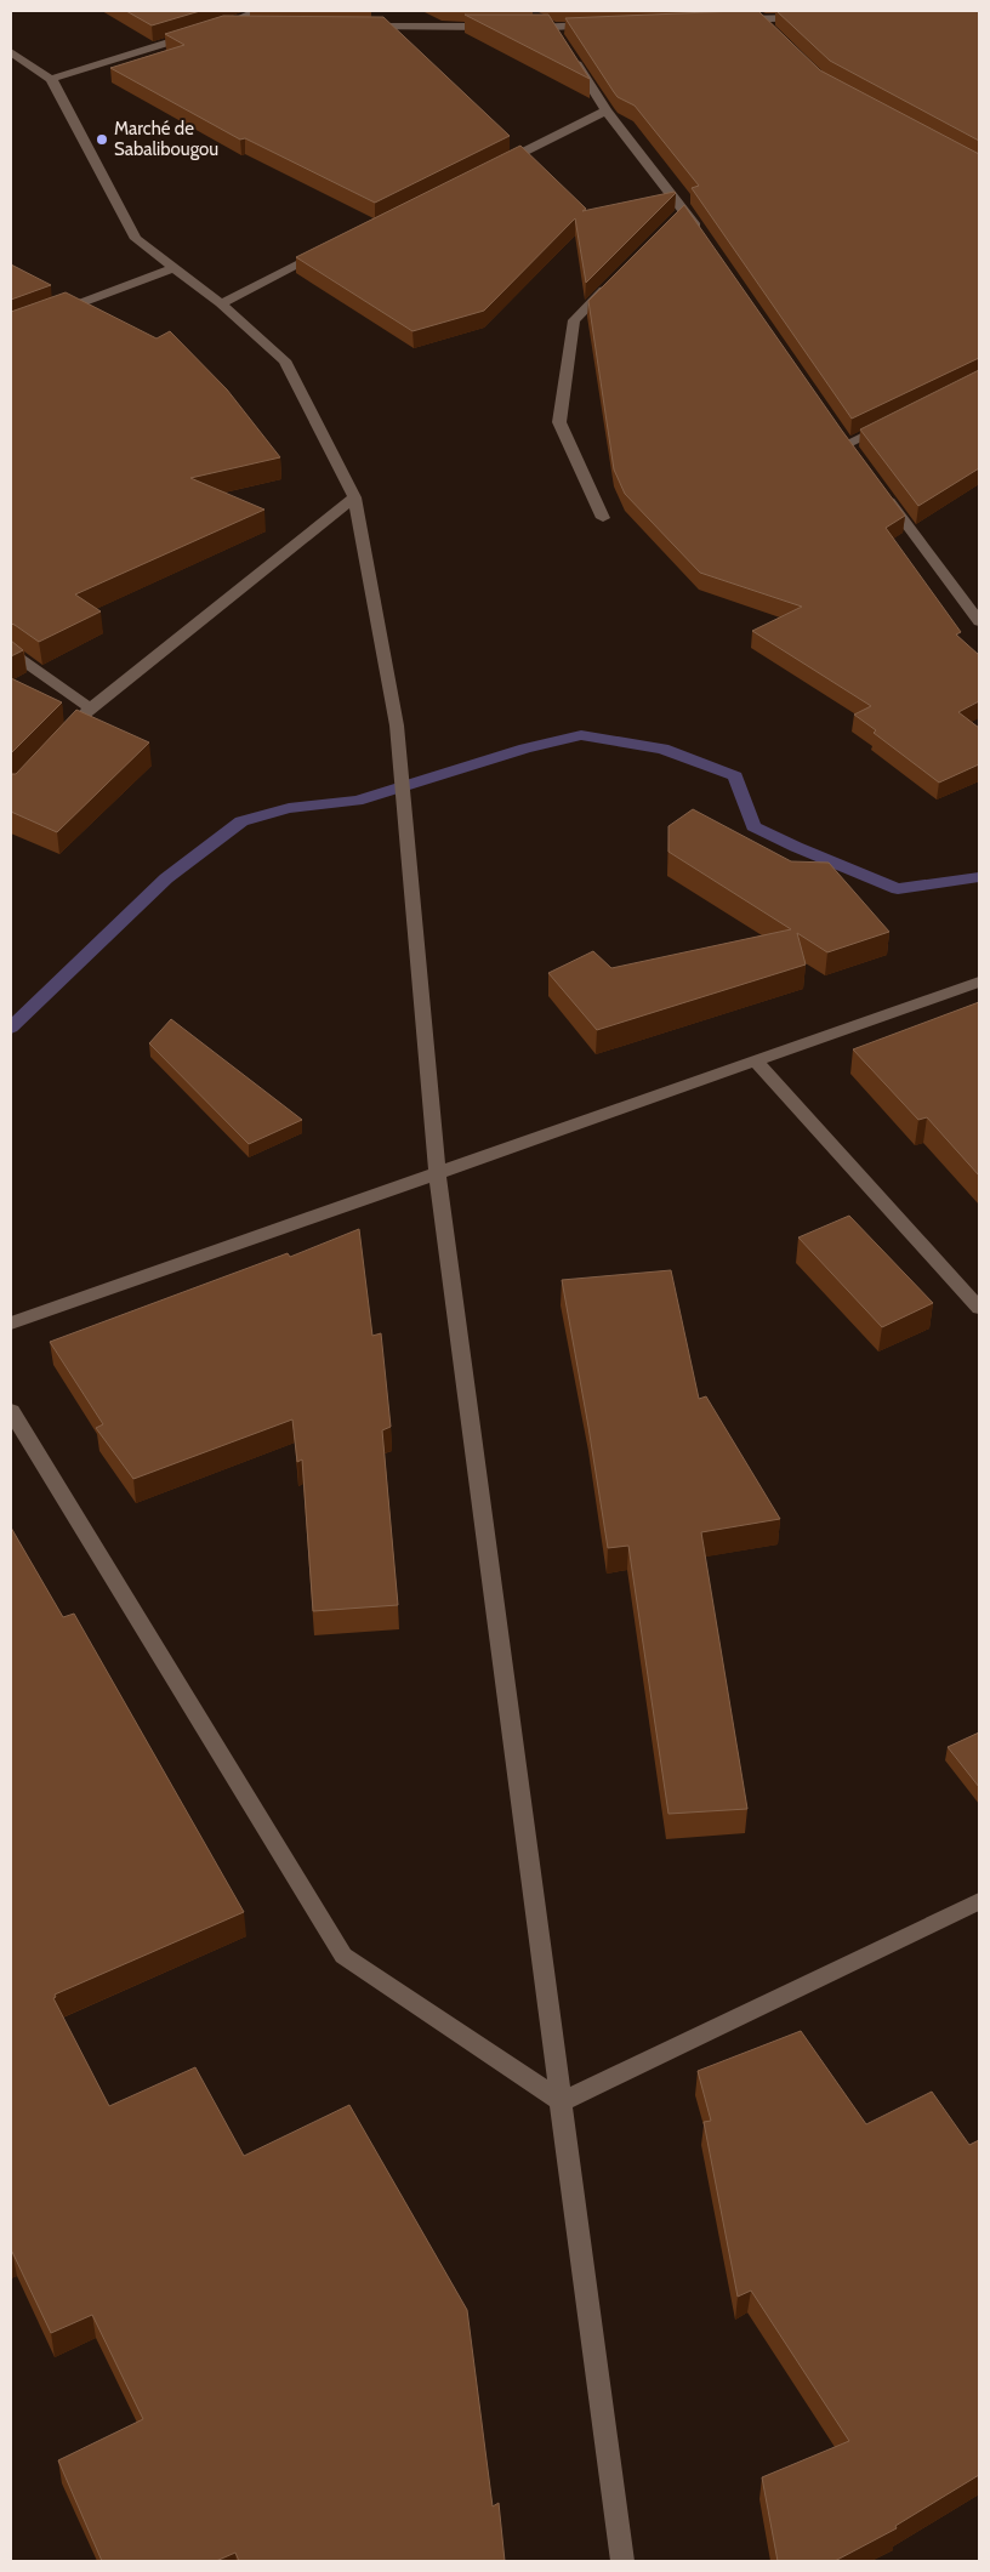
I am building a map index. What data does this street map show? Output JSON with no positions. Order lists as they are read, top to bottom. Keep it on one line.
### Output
{"places":["Marché de Sabalibougou"]}
